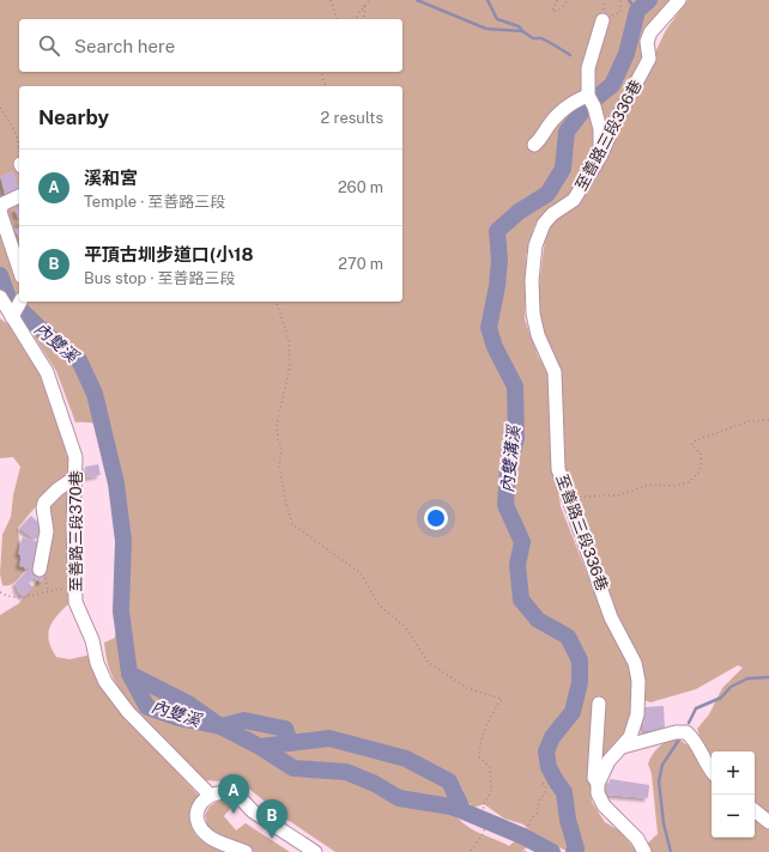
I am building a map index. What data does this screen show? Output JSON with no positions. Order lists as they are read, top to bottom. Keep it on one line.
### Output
{"streets":{"street":["至善路三段336巷","至善路三段370巷"]},"water":["內雙溪","內雙溝溪"],"page":{"search":"Search here","heading":["Nearby","2 results"],"list":[{"mark":"A","name":"溪和宮","note":"Temple · 至善路三段","value":"260 m"},{"mark":"B","name":"平頂古圳步道口(小18","note":"Bus stop · 至善路三段","value":"270 m"}],"map_buttons":["+","−"],"pins":["A","B"]}}
